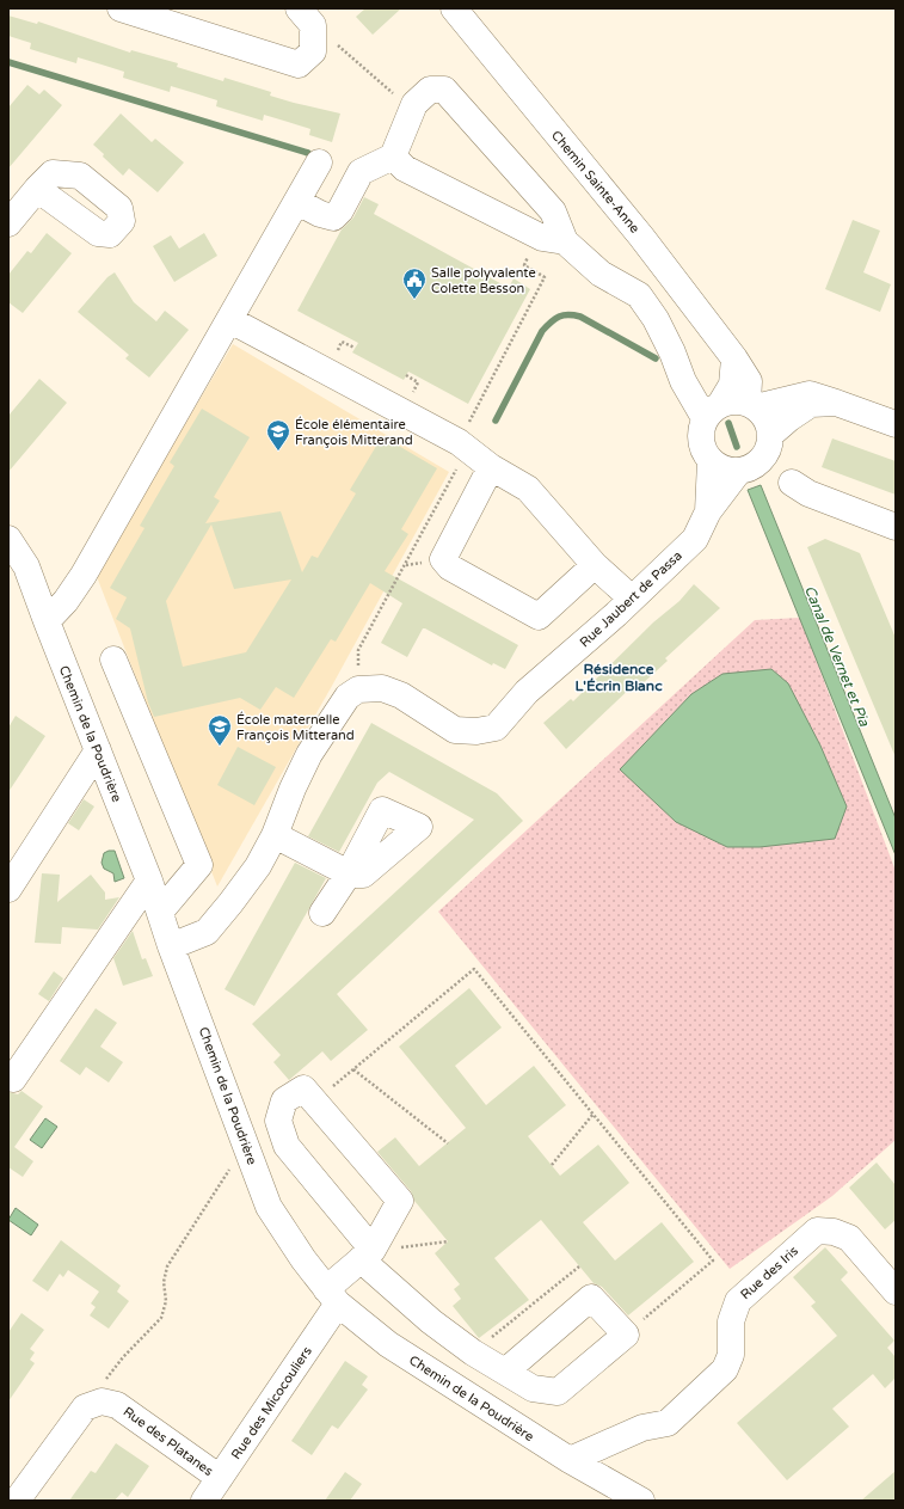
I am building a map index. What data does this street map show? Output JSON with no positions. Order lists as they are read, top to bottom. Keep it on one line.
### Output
{"streets":{"street":["Chemin Sainte-Anne","Rue Jaubert de Passa","Chemin de la Poudrière","Rue des Iris","Rue des Micocouliers","Rue des Platanes"]},"crossings":[["Chemin Sainte-Anne","Rue Jaubert de Passa"],["Chemin de la Poudrière","Rue des Micocouliers"],["Rue des Micocouliers","Rue des Platanes"]],"districts":["Résidence L'Écrin Blanc"],"water":["Canal de Vernet et Pia"],"places":{"public building":["Salle polyvalente Colette Besson"],"school or university":["École élémentaire François Mitterand","École maternelle François Mitterand"]}}
